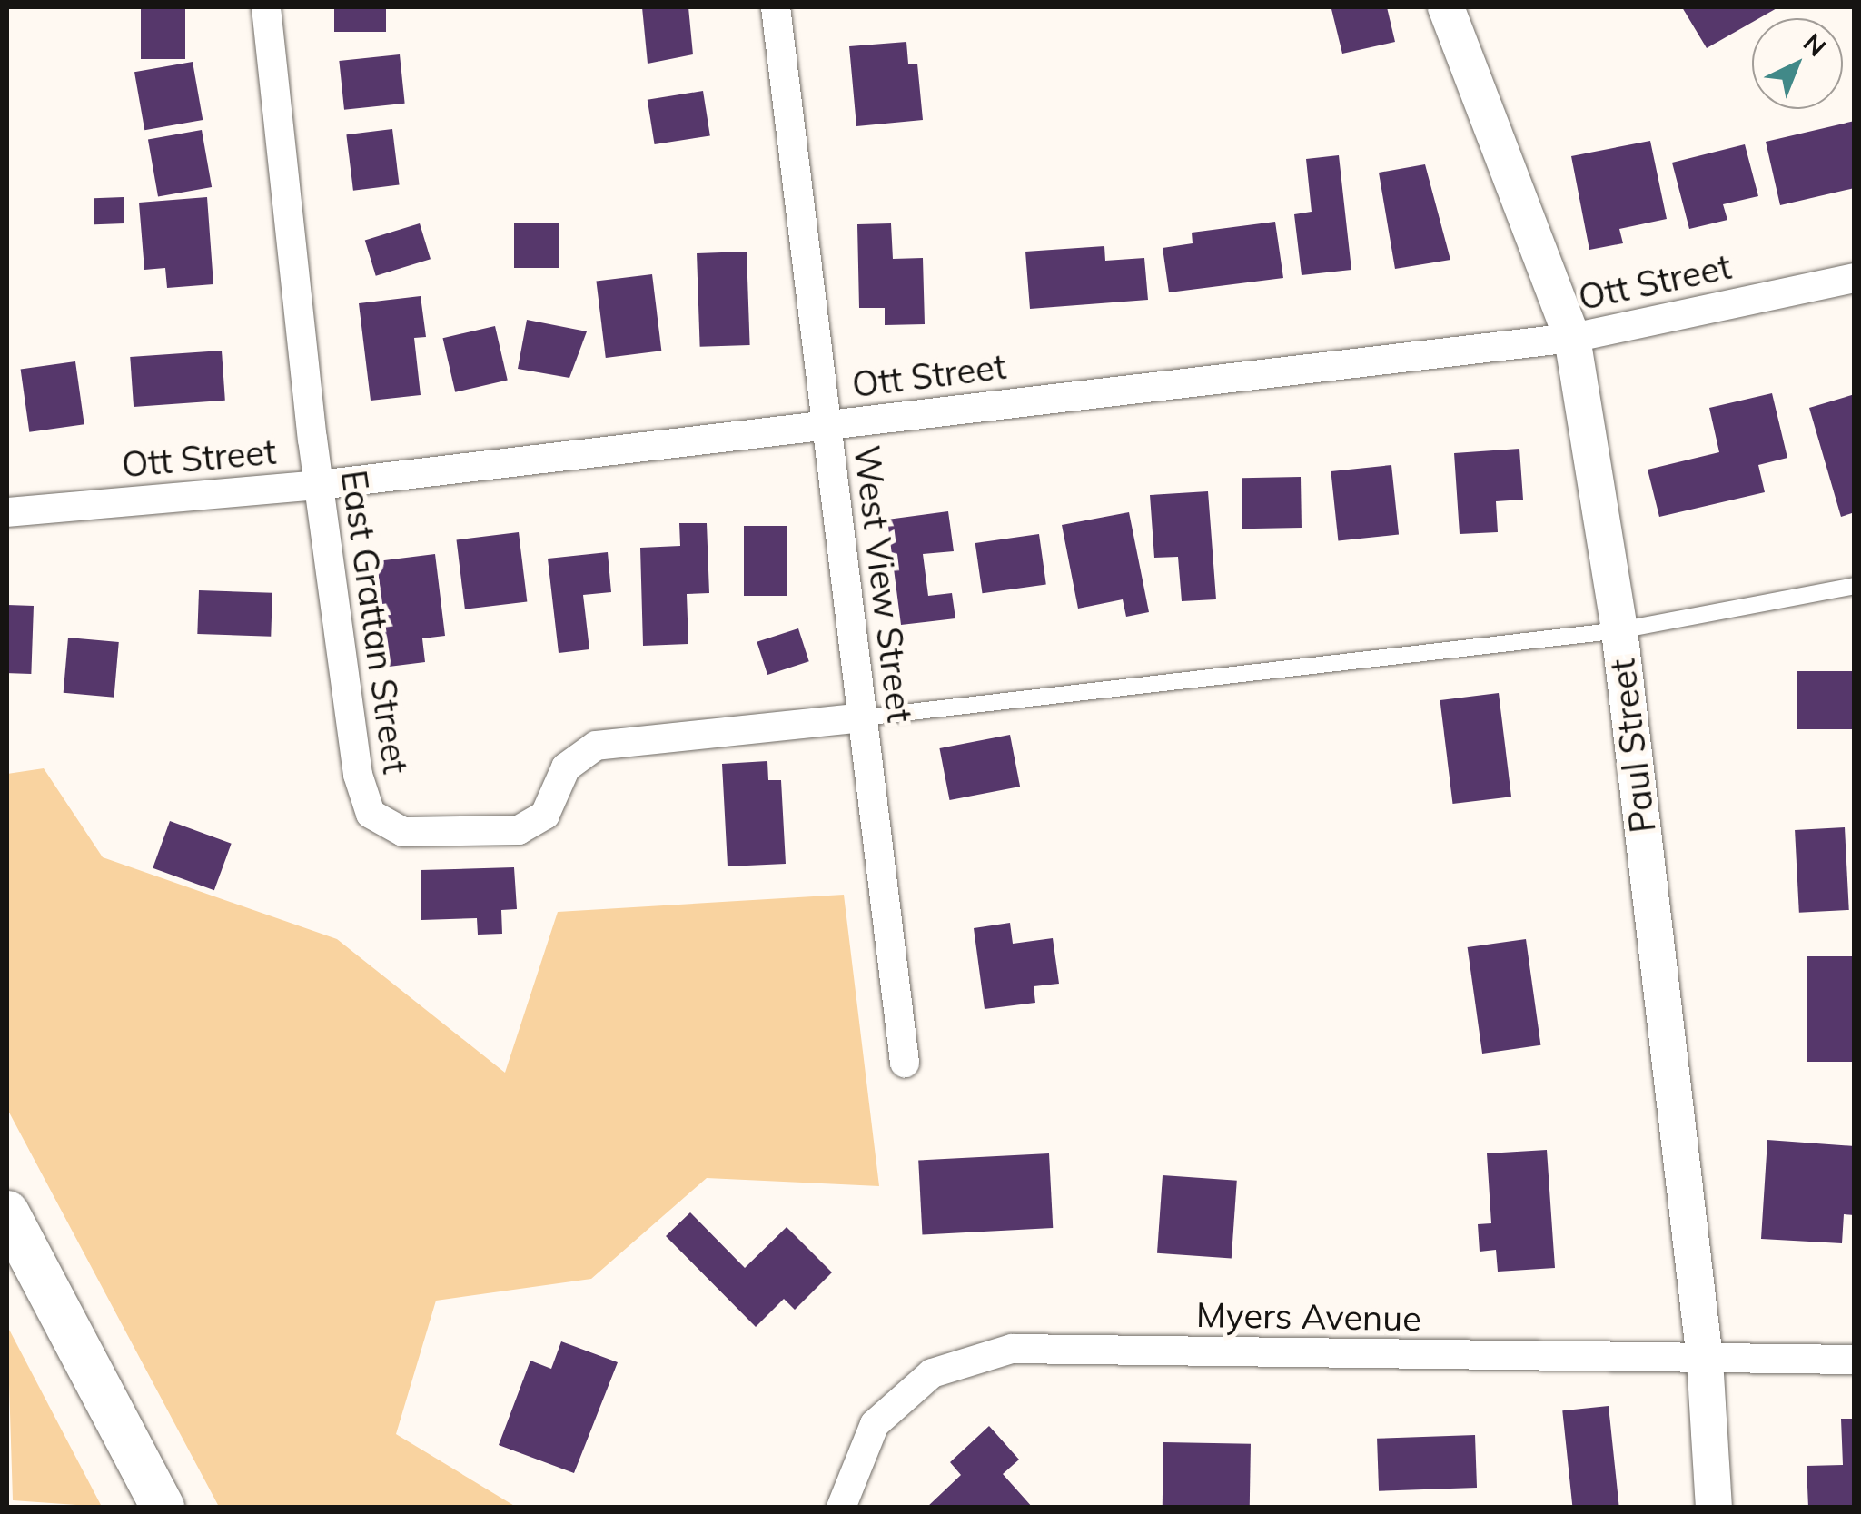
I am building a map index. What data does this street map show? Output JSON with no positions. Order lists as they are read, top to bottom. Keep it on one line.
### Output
{"streets":{"street":["Ott Street","West View Street","East Grattan Street","Paul Street","Myers Avenue"]},"crossings":[["Ott Street","West View Street"],["Ott Street","East Grattan Street"],["Ott Street","Paul Street"],["West View Street","East Grattan Street"],["Paul Street","Myers Avenue"]],"north":"top right"}
